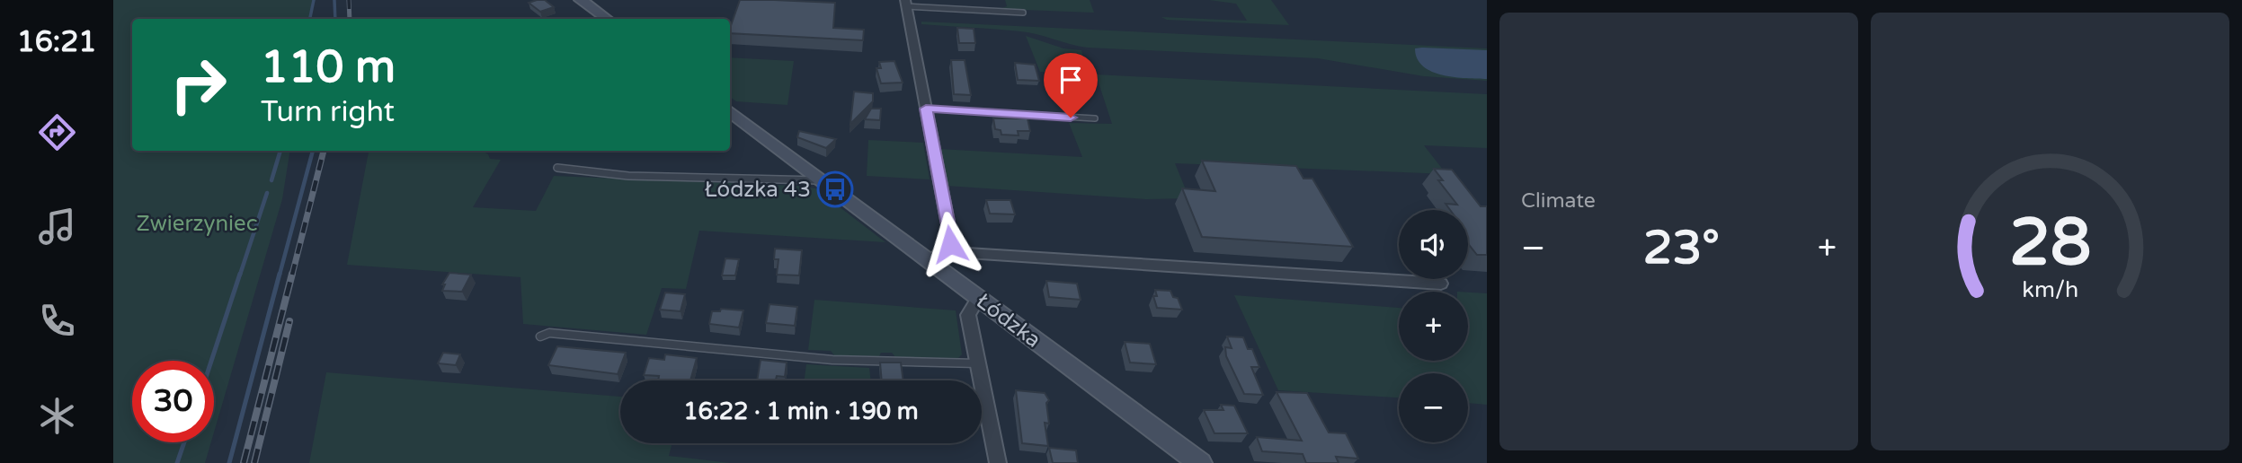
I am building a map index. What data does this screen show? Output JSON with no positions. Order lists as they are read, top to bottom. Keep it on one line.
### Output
{"streets":{"main road":["Łódzka"]},"parks":["Zwierzyniec"],"places":{"bus stop":["Łódzka 43"]},"page":{"tabs":"16:21","tile":"Climate","turn":["110 m","Turn right"],"map_buttons":["+","−"],"heat":["−","23°","+"],"limit":"30","trip":"16:22 · 1 min · 190 m","gauge":["28","km/h"]}}
